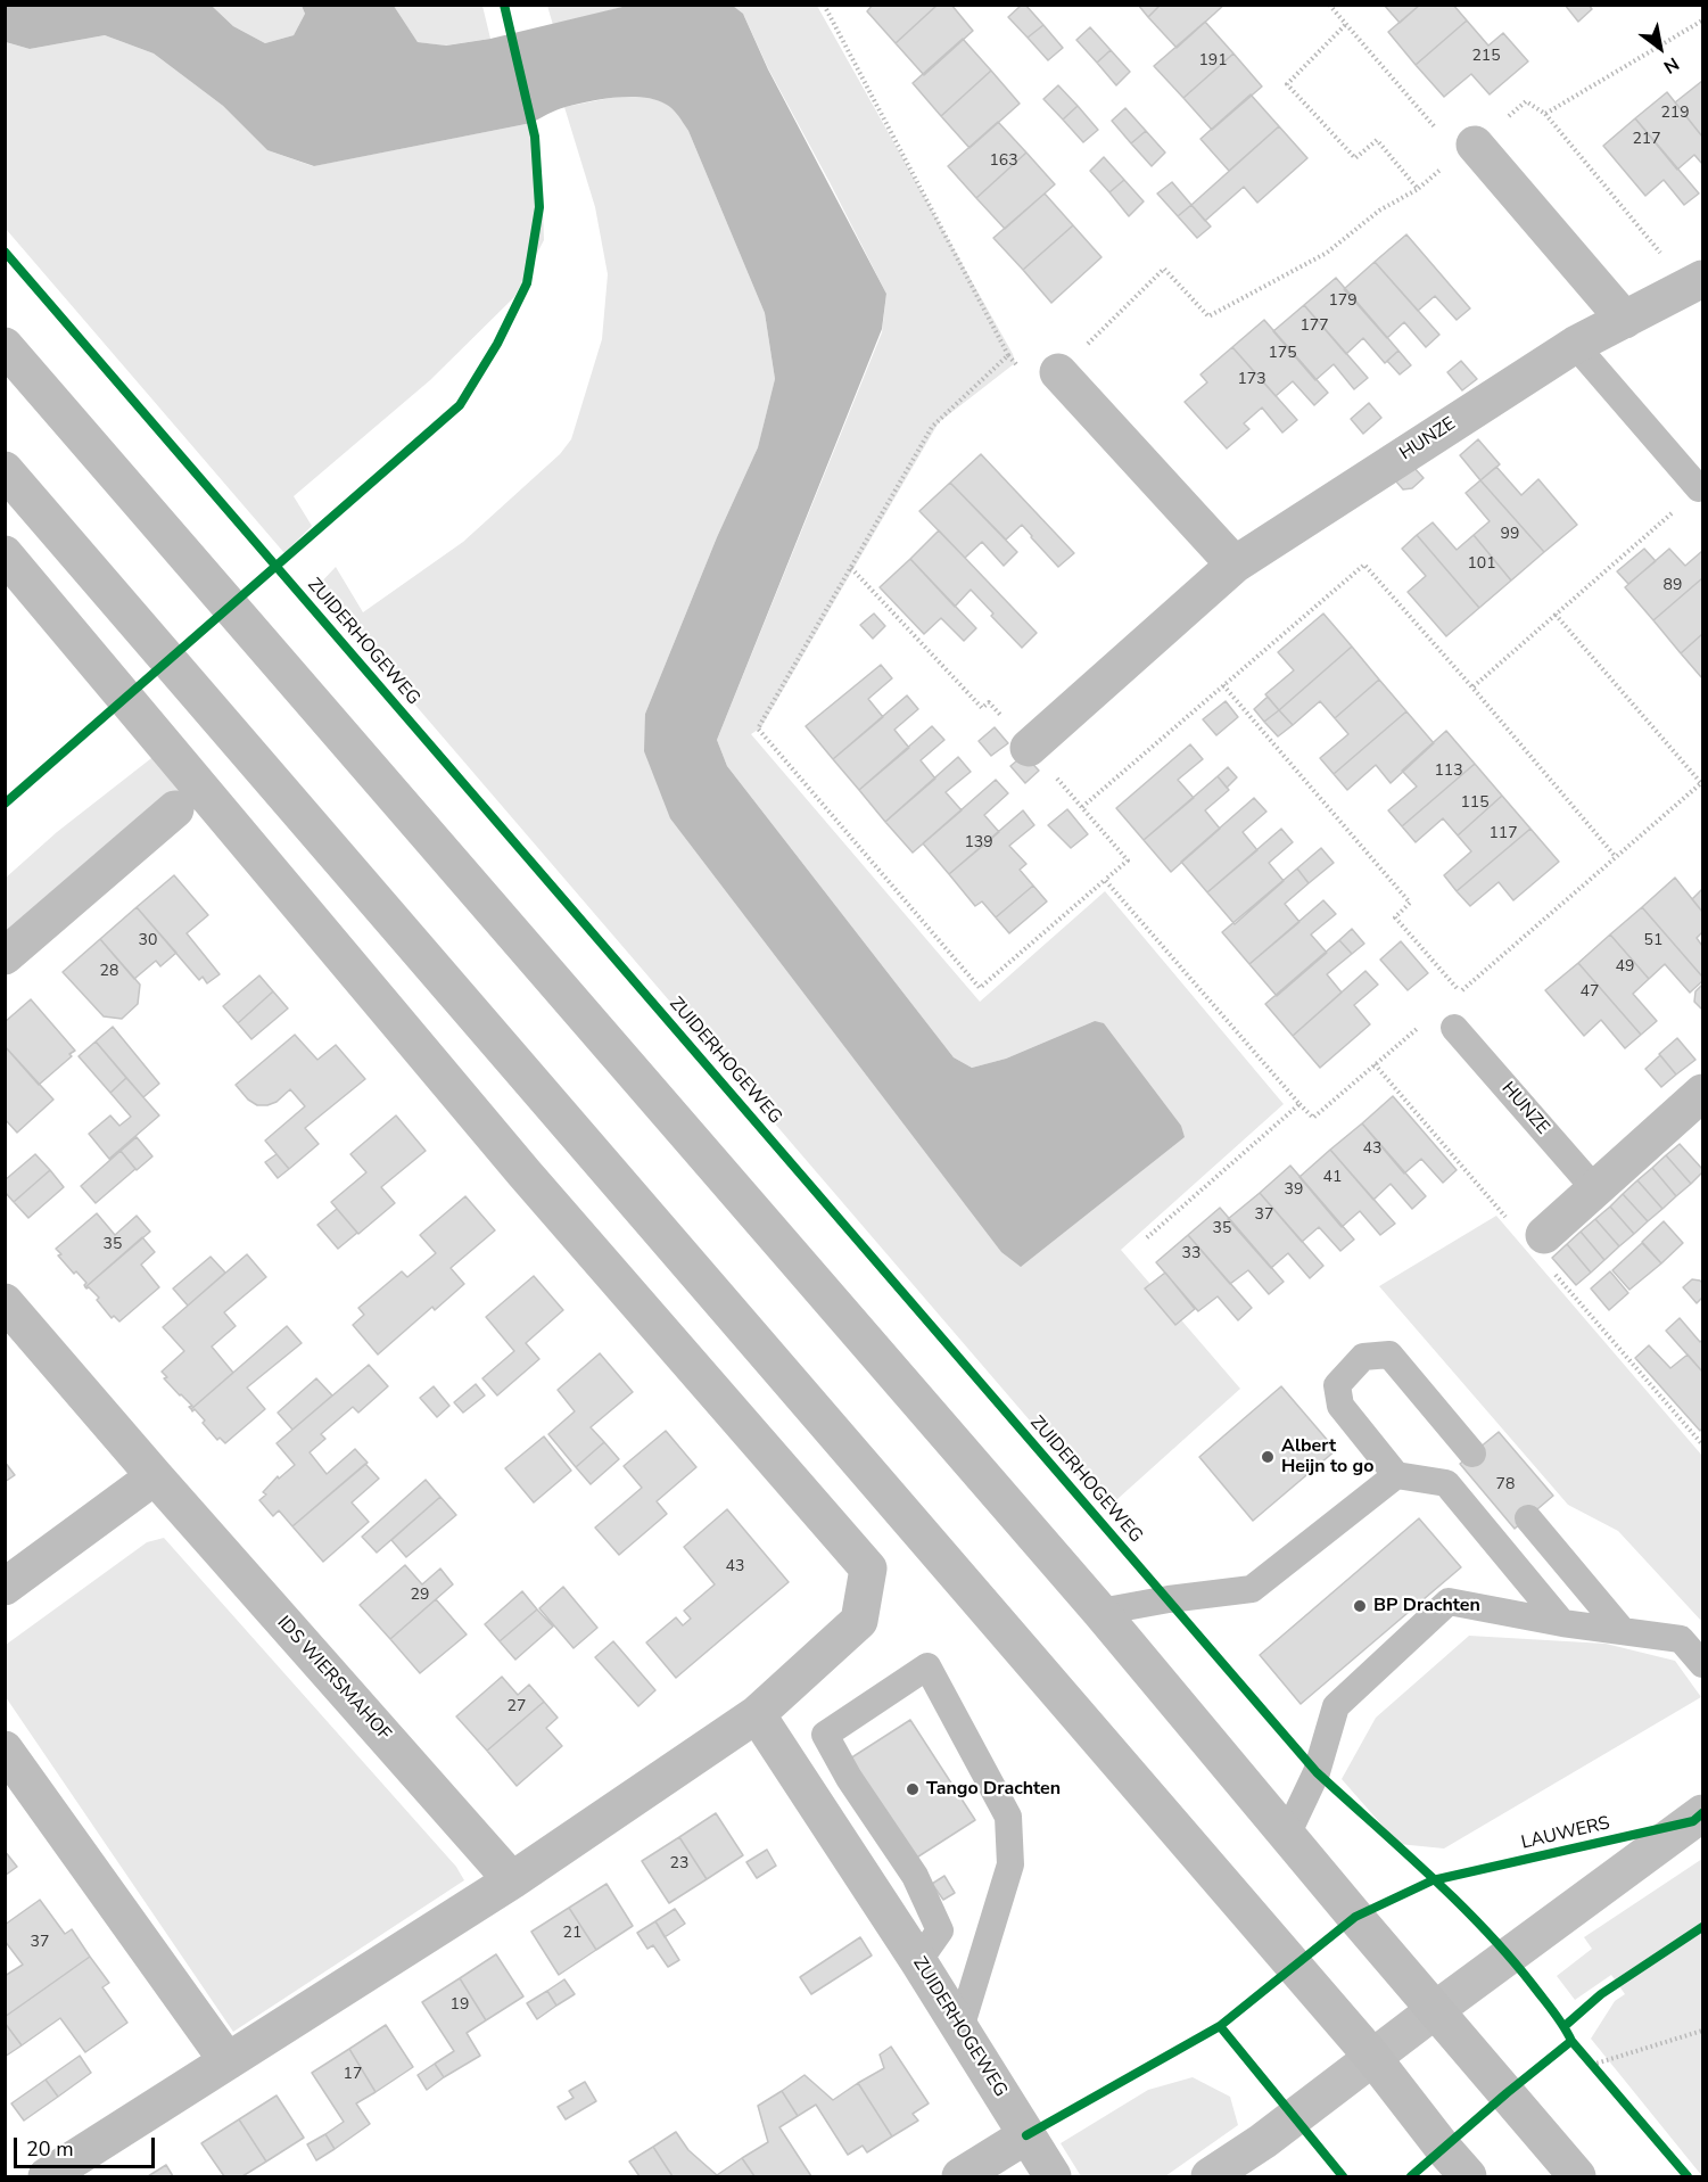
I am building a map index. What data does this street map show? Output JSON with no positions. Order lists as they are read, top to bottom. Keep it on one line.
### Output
{"streets":{"street":["HUNZE","ZUIDERHOGEWEG","IDS WIERSMAHOF"],"cycle path":["LAUWERS"]},"places":["Albert Heijn to go","BP Drachten","Tango Drachten"],"house_numbers":["215","191","219","217","163","179","177","175","173","99","101","89","113","115","117","139","30","51","49","28","47","43","41","39","37","35","35","33","78","43","29","27","23","21","37","19","17"],"scale_bar":"20 m","north":"bottom right"}
